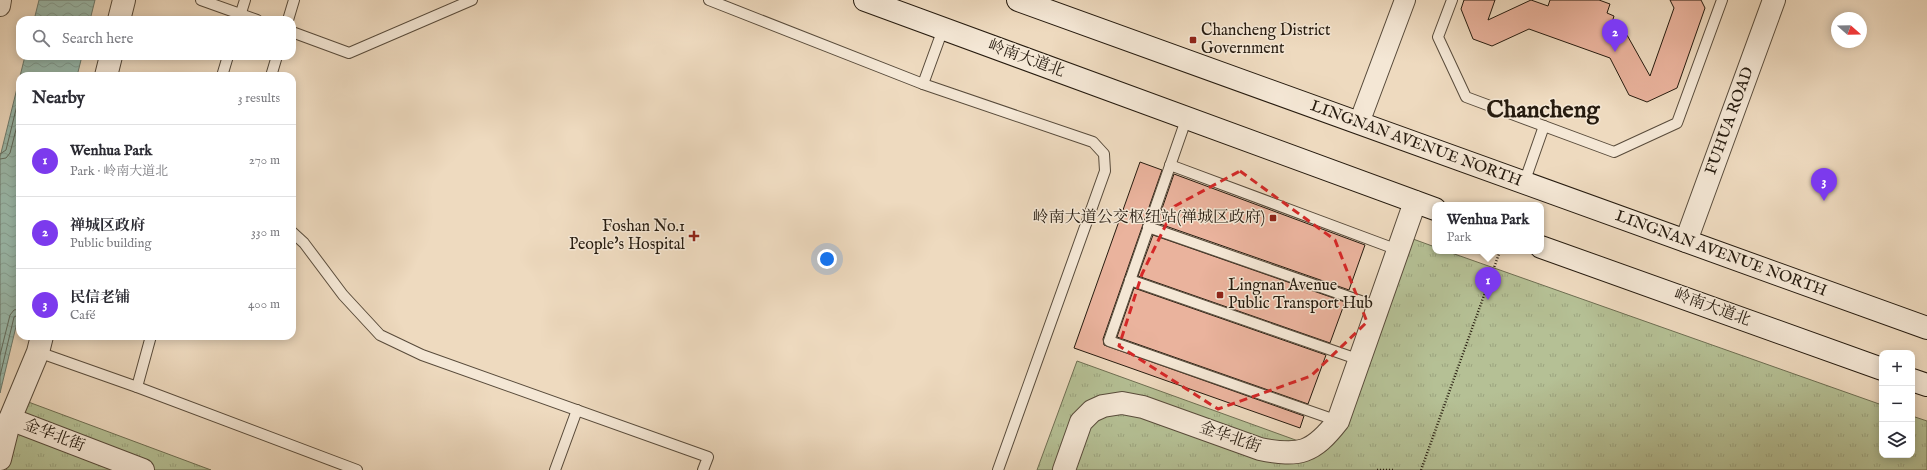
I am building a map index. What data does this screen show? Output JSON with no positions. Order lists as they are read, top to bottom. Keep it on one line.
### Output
{"streets":{"main road":["岭南大道北","FUHUA ROAD","LINGNAN AVENUE NORTH","金华北街"]},"crossings":[["岭南大道北","金华北街"],["FUHUA ROAD","LINGNAN AVENUE NORTH"]],"districts":["Chancheng"],"places":{"transit":["Chancheng District Government","岭南大道公交枢纽站(禅城区政府)","Lingnan Avenue Public Transport Hub"],"health":["Foshan No.1 People's Hospital"]},"north":"right","page":{"search":"Search here","pins":["2","3","1"],"heading":["Nearby","3 results"],"list":[{"mark":"1","name":"Wenhua Park","note":"Park · 岭南大道北","value":"270 m"},{"mark":"2","name":"禅城区政府","note":"Public building","value":"330 m"},{"mark":"3","name":"民信老铺","note":"Café","value":"400 m"}],"popup":["Wenhua Park","Park"],"map_buttons":["+","−"]}}
